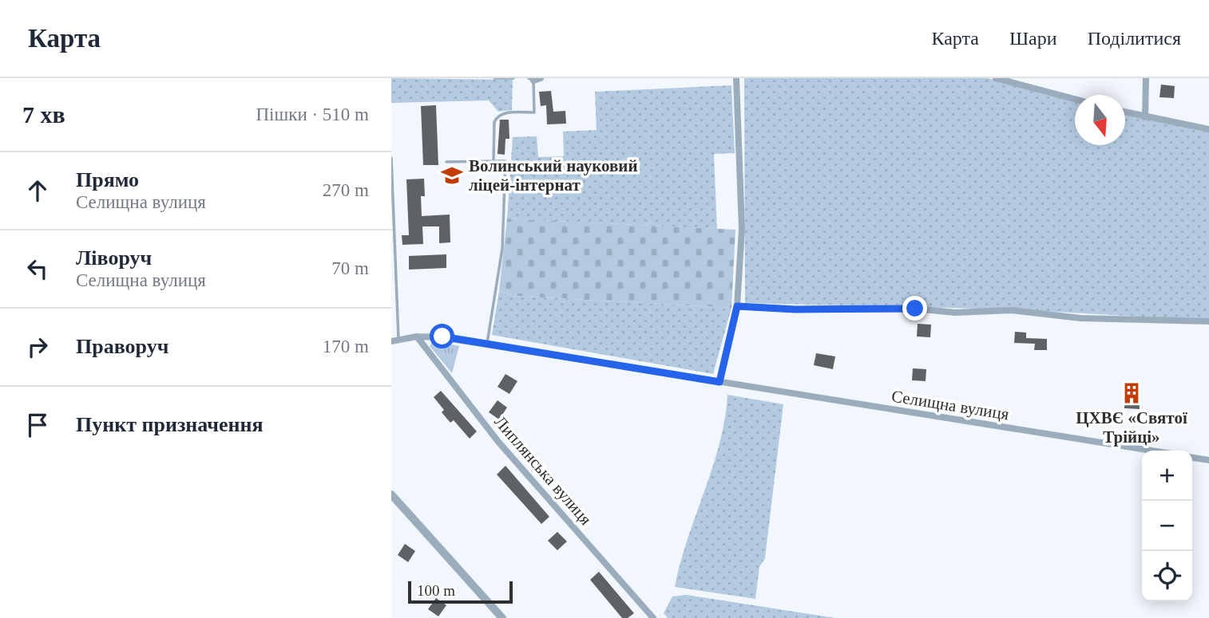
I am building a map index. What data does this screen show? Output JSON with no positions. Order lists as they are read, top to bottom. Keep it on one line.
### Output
{"streets":{"street":["Селищна вулиця","Липлянська вулиця"]},"crossings":[["Селищна вулиця","Липлянська вулиця"]],"places":{"school or university":["Волинський науковий ліцей-інтернат"],"building":["ЦХВЄ «Святої Трійці»"]},"scale_bar":"100 m","north":"bottom","page":{"header":"Карта","nav":["Карта","Шари","Поділитися"],"heading":["7 хв","Пішки · 510 m"],"list":[["Прямо","Селищна вулиця","270 m"],["Ліворуч","Селищна вулиця","70 m"],["Праворуч","170 m"],"Пункт призначення"],"map_buttons":["+","−"],"scale":"100 m"}}
